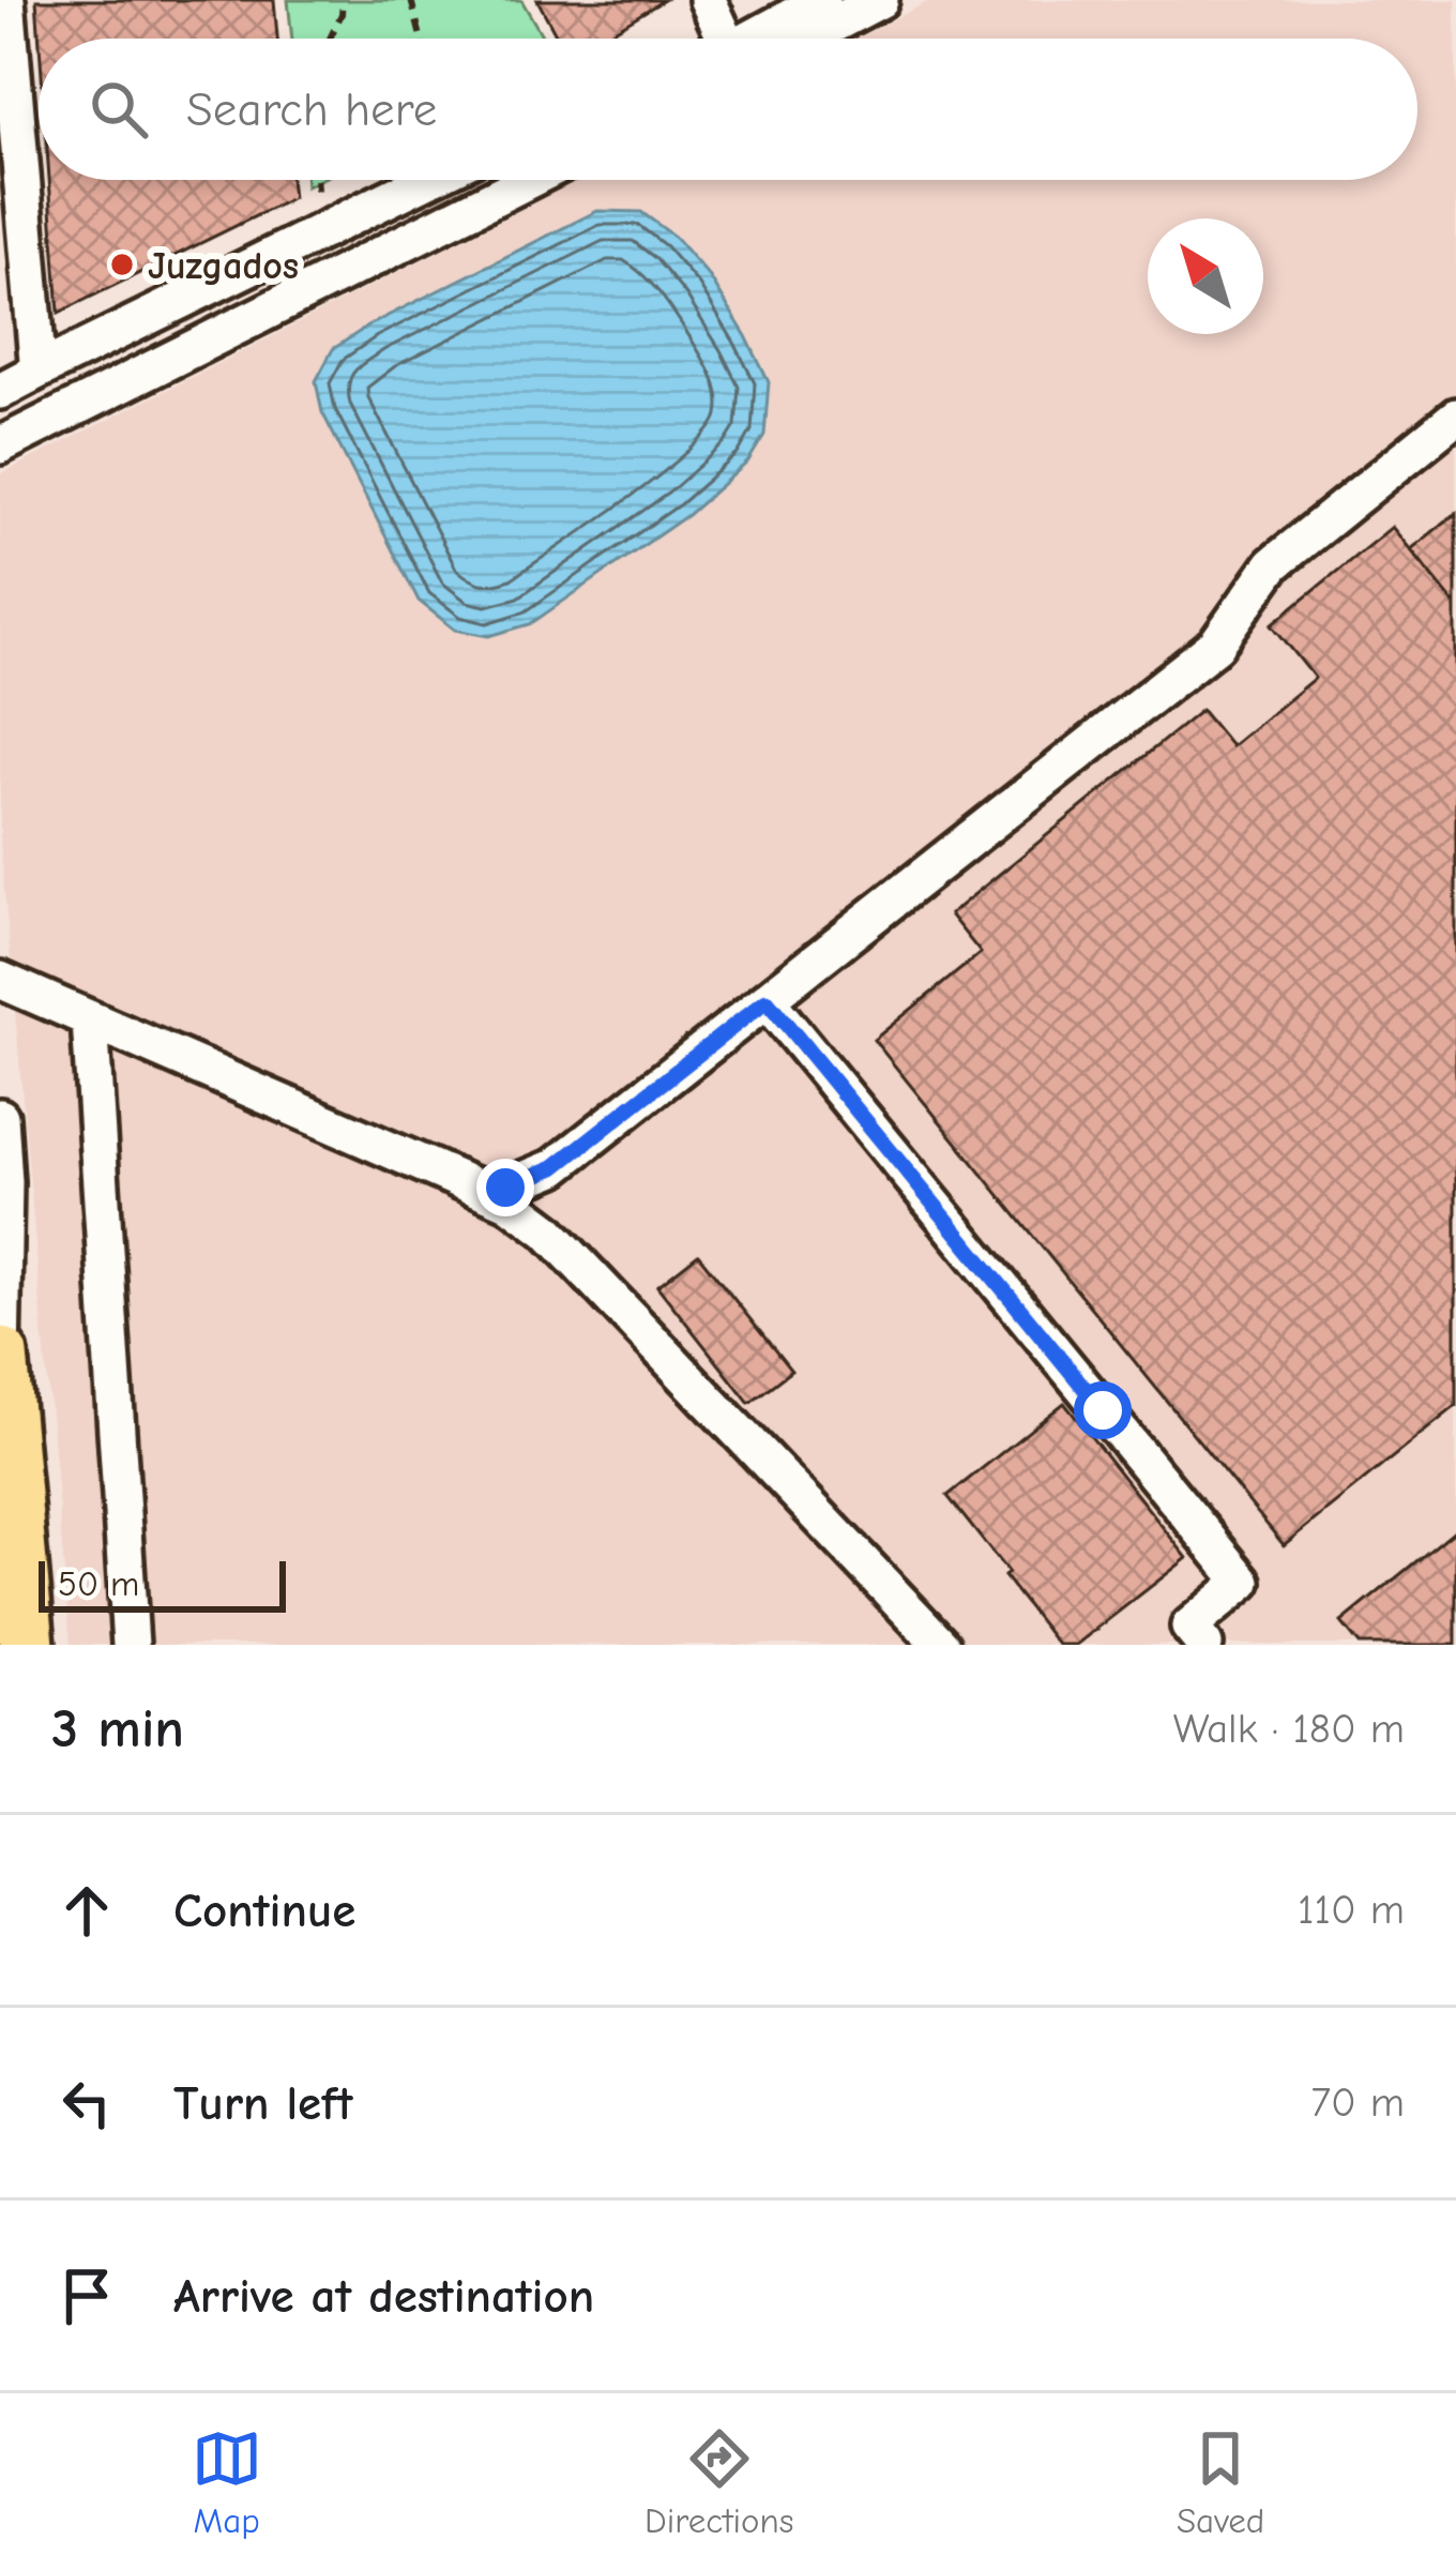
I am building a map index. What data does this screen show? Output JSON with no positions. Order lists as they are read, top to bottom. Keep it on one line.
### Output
{"places":["Juzgados"],"scale_bar":"50 m","north":"top left","page":{"search":"Search here","scale":"50 m","heading":["3 min","Walk · 180 m"],"list":[["Continue","110 m"],["Turn left","70 m"],"Arrive at destination"],"nav":["Map","Directions","Saved"]}}
